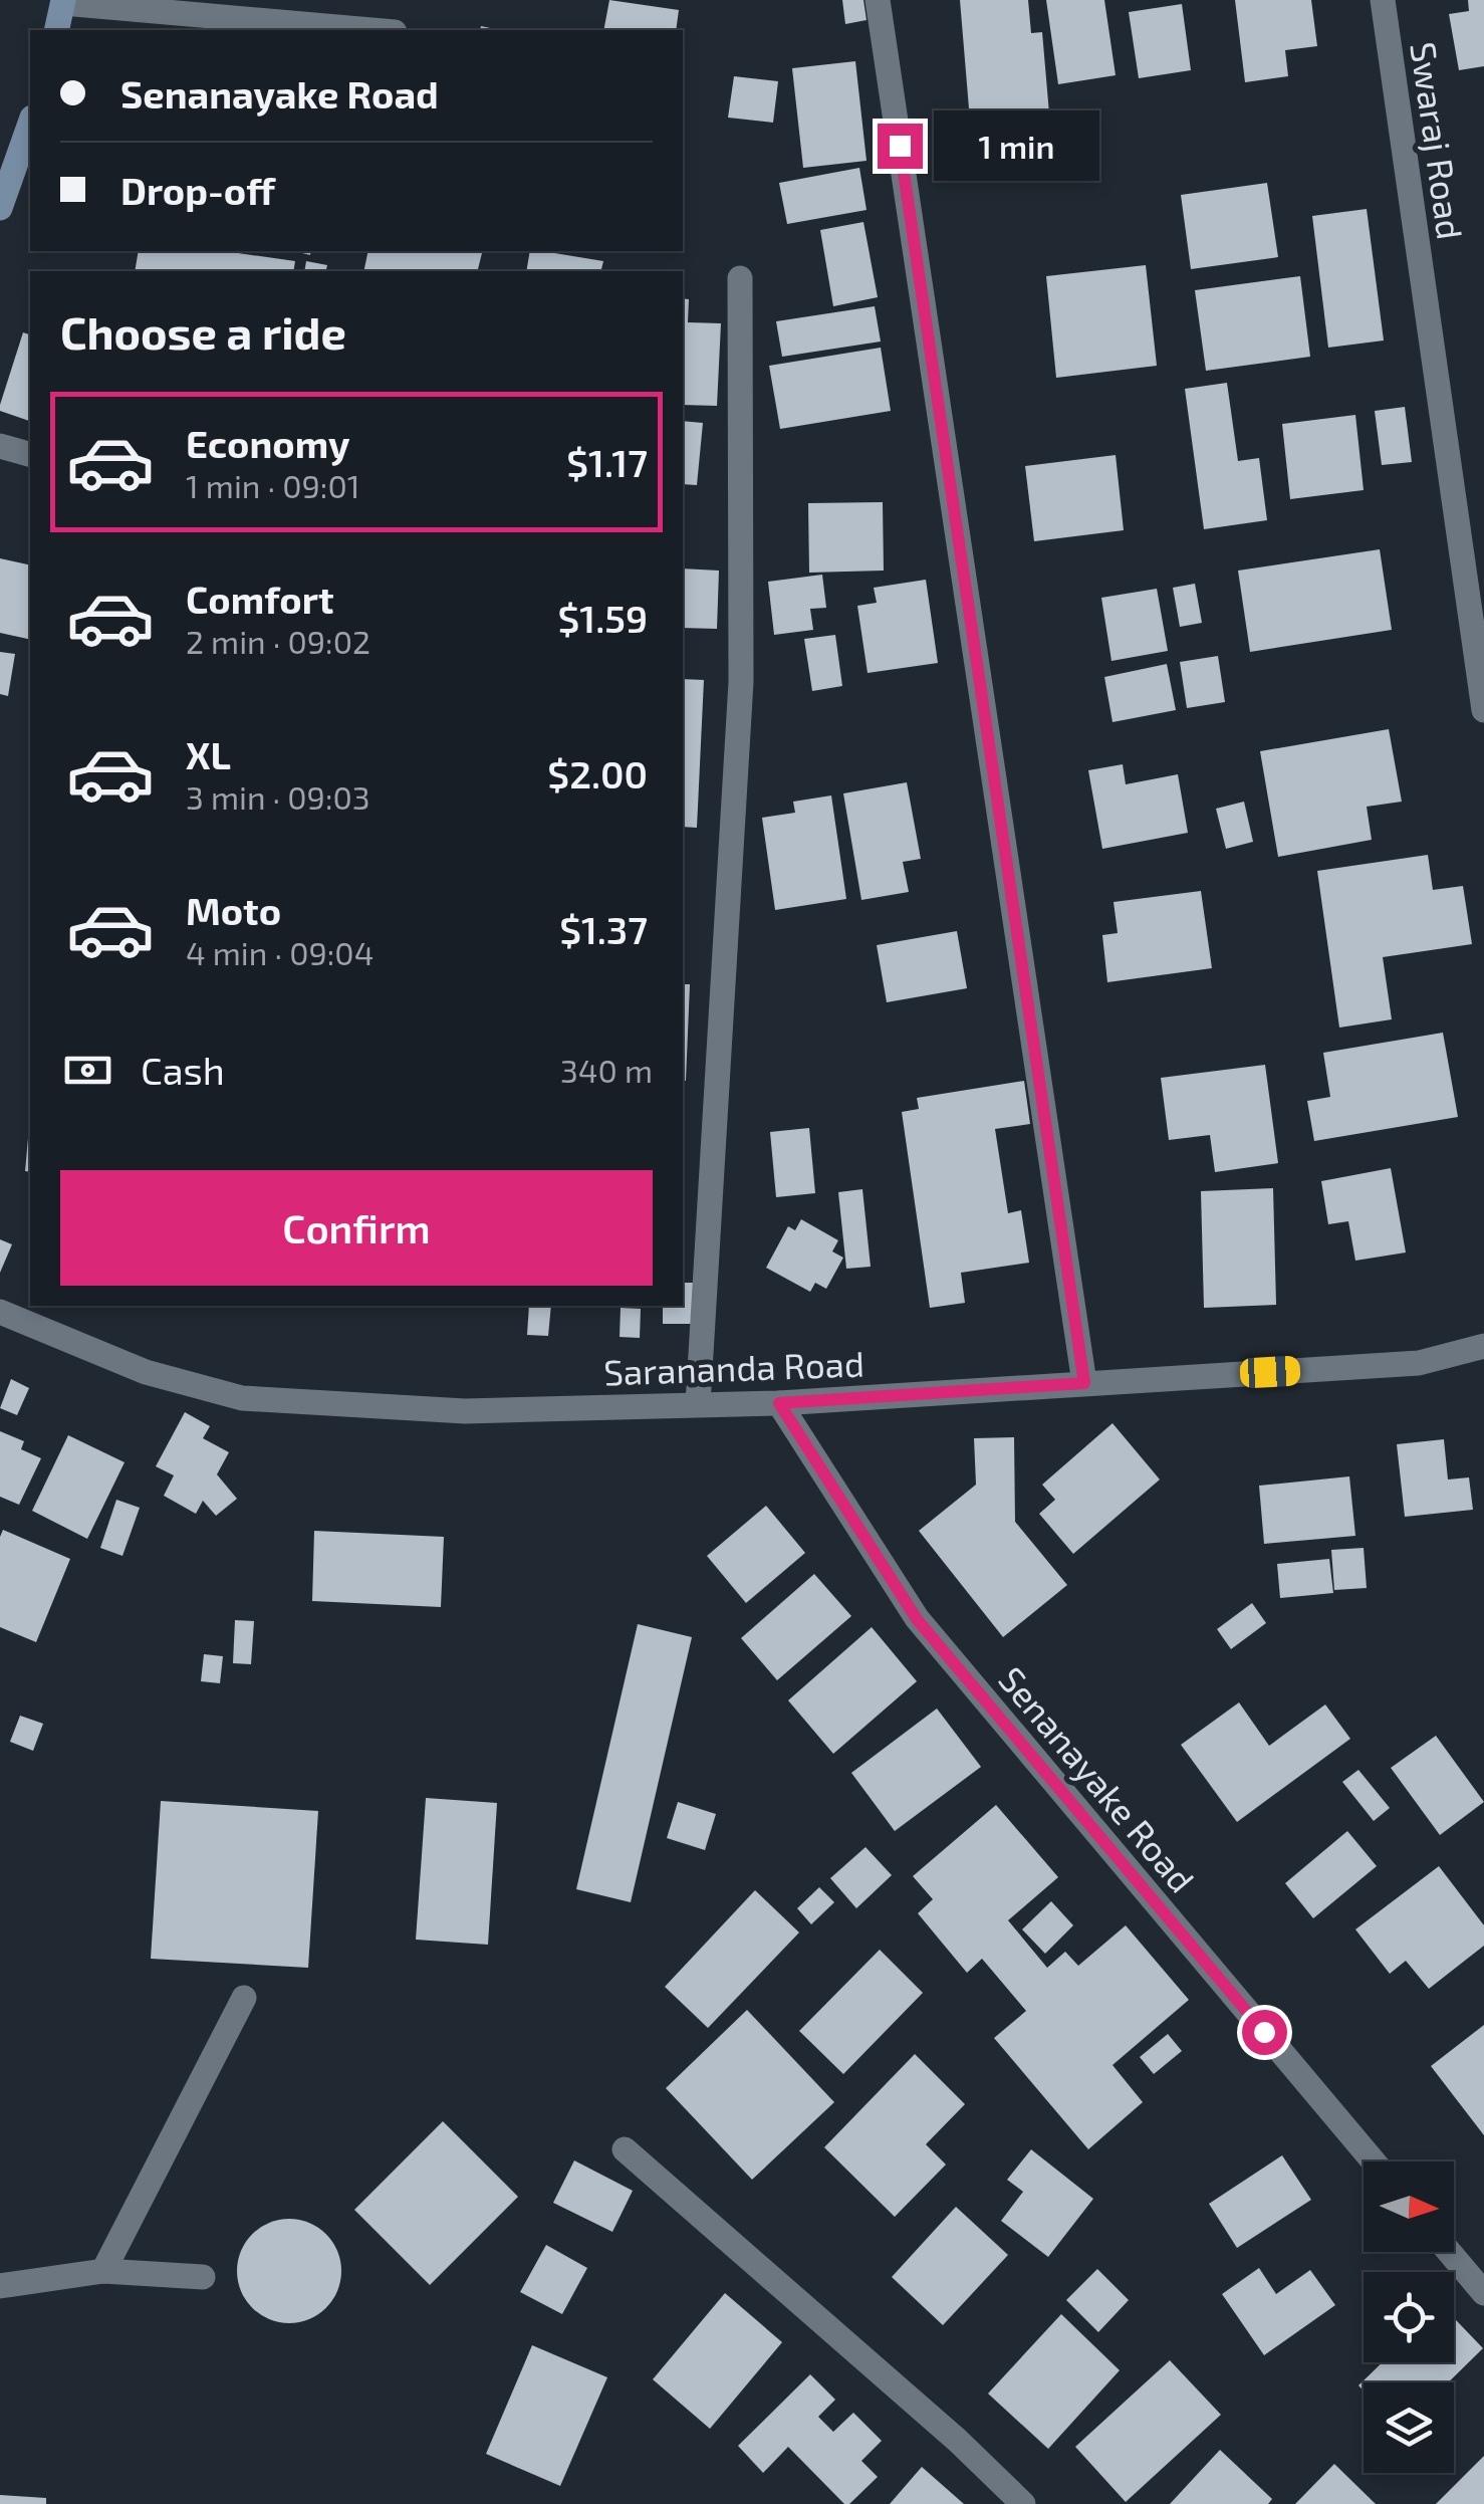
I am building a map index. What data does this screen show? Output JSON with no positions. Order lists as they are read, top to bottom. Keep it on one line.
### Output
{"streets":{"street":["Swaraj Road","Sarananda Road","Senanayake Road"]},"crossings":[["Sarananda Road","Senanayake Road"]],"north":"right","page":{"banner":["Senanayake Road","Drop-off"],"bubble":"1 min","heading":"Choose a ride","list":[{"name":"Economy","note":"1 min · 09:01","value":"$1.17"},{"name":"Comfort","note":"2 min · 09:02","value":"$1.59"},{"name":"XL","note":"3 min · 09:03","value":"$2.00"},{"name":"Moto","note":"4 min · 09:04","value":"$1.37"}],"pay":["Cash","340 m"],"buttons":"Confirm"}}
